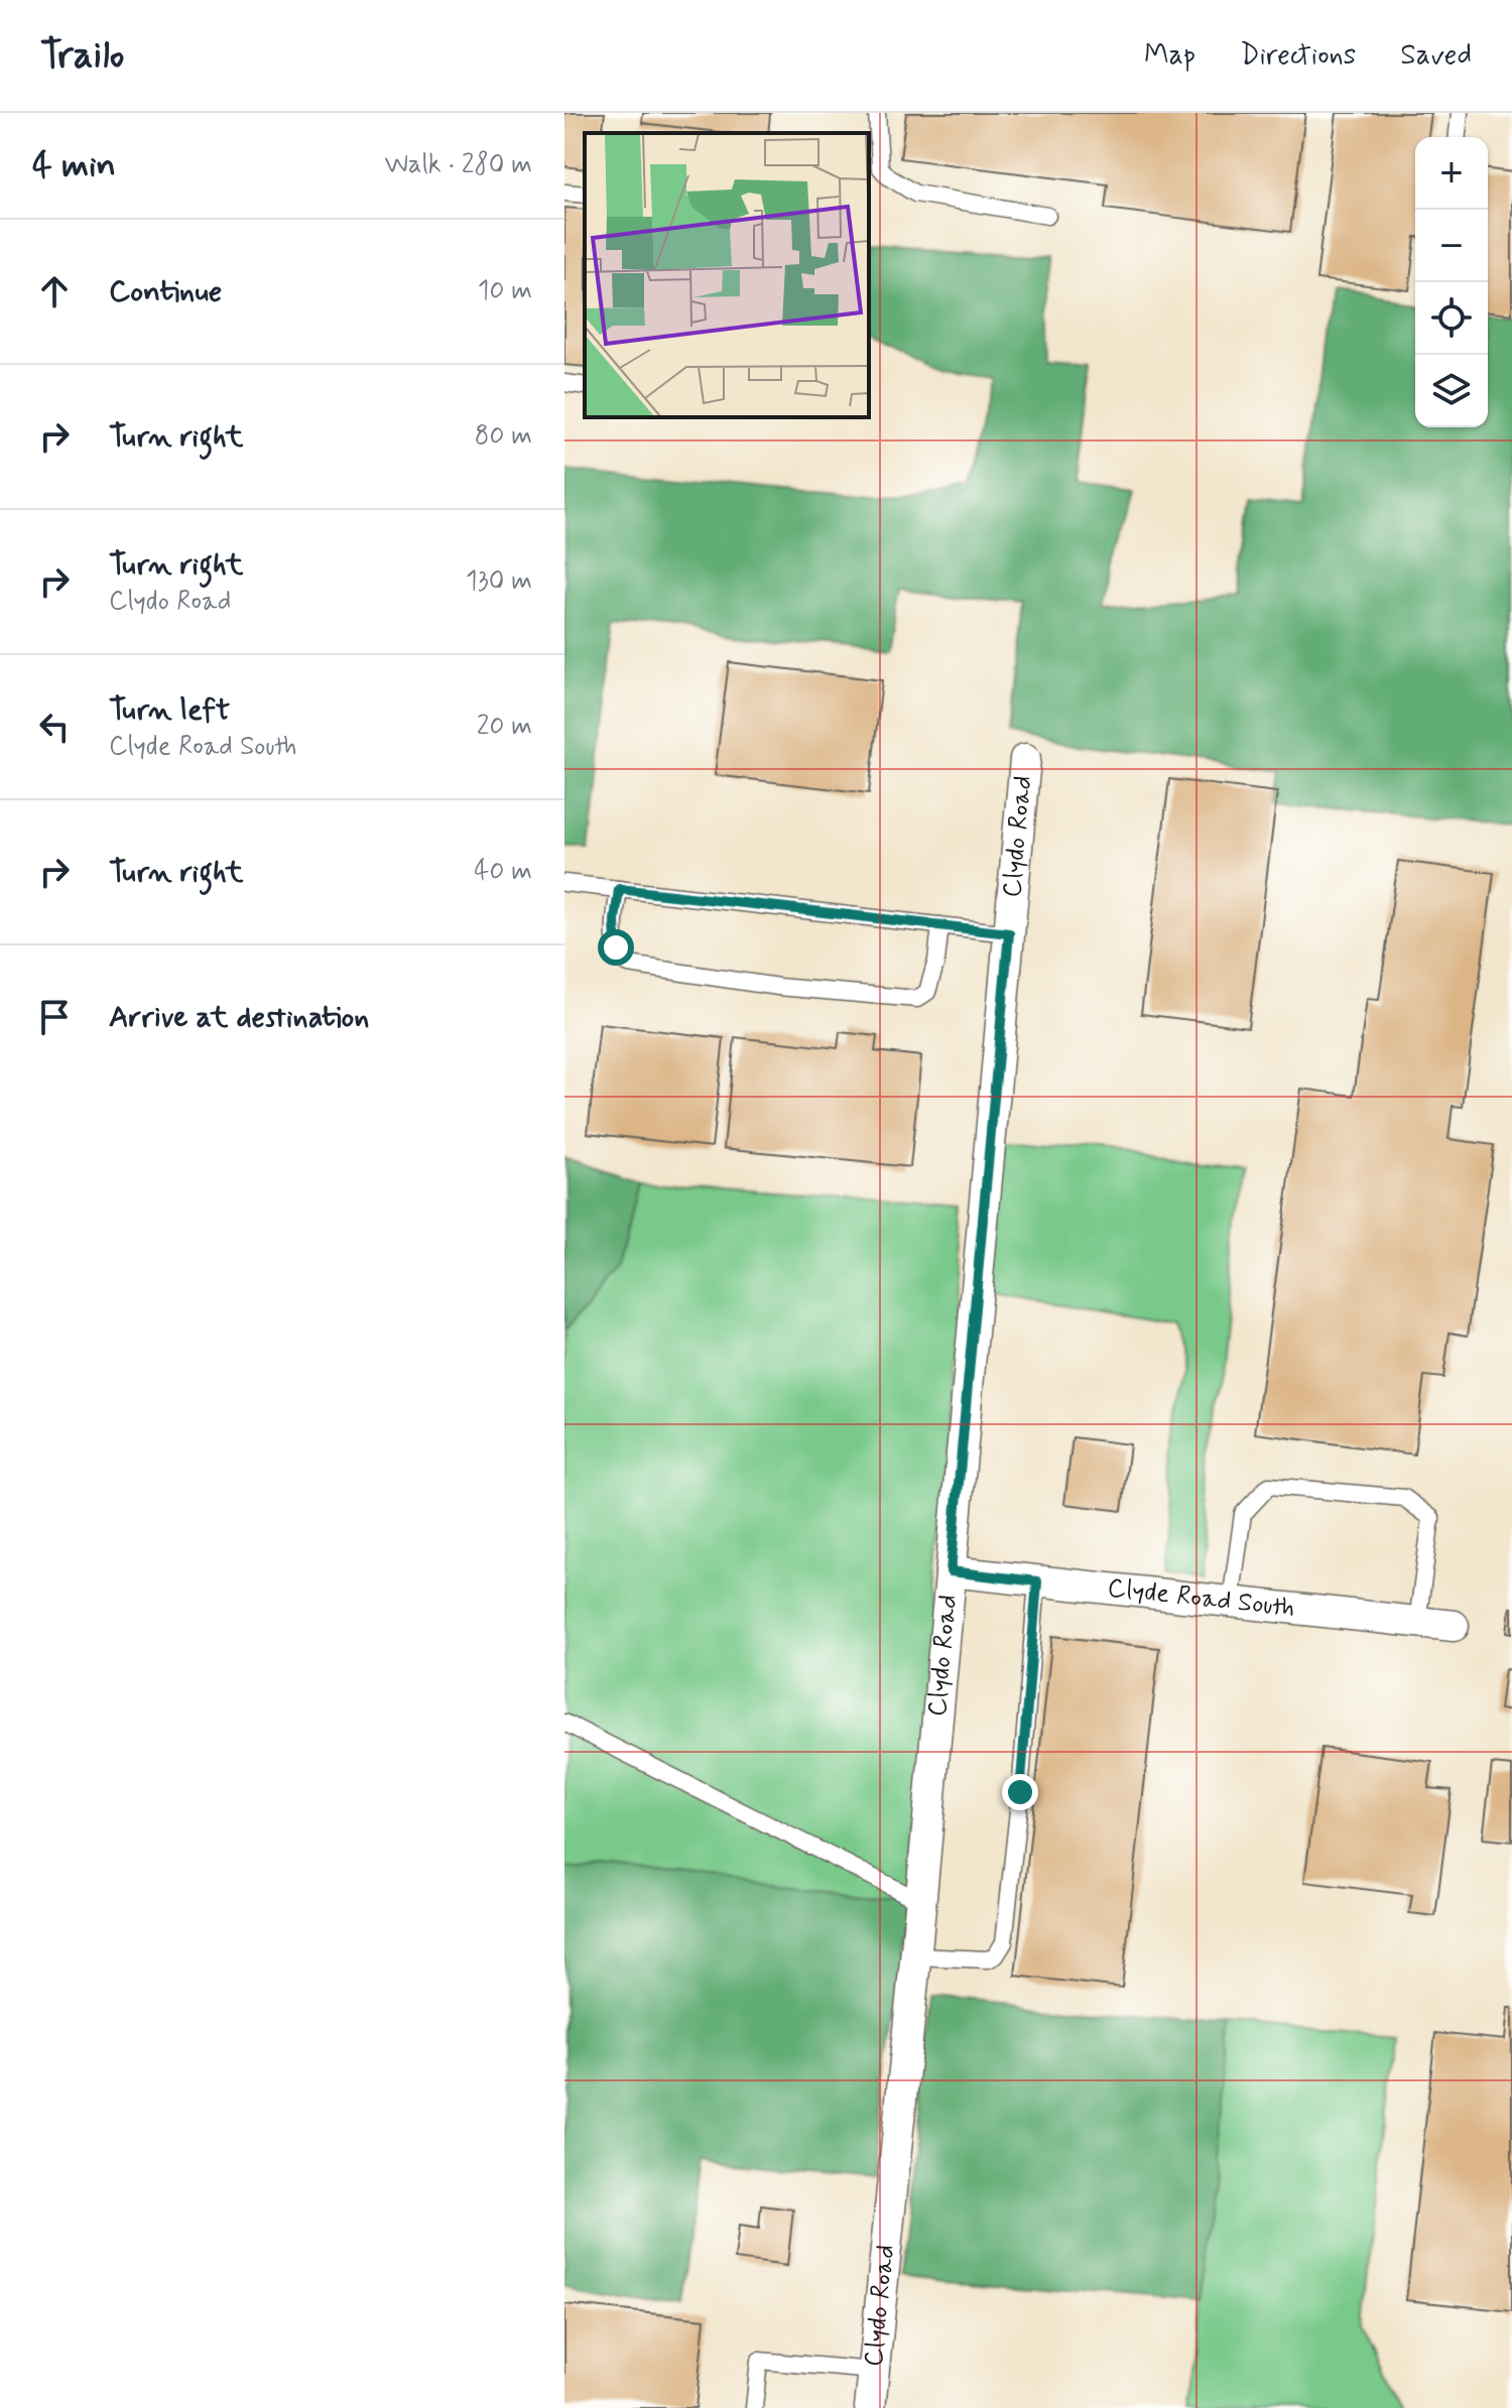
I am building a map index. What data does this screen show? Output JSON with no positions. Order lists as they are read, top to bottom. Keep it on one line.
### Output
{"streets":{"street":["Clydo Road","Clyde Road South"]},"crossings":[["Clydo Road","Clyde Road South"]],"page":{"header":"Trailo","nav":["Map","Directions","Saved"],"heading":["4 min","Walk · 280 m"],"map_buttons":["+","−"],"list":[["Continue","10 m"],["Turn right","80 m"],["Turn right","Clydo Road","130 m"],["Turn left","Clyde Road South","20 m"],["Turn right","40 m"],"Arrive at destination"]}}
